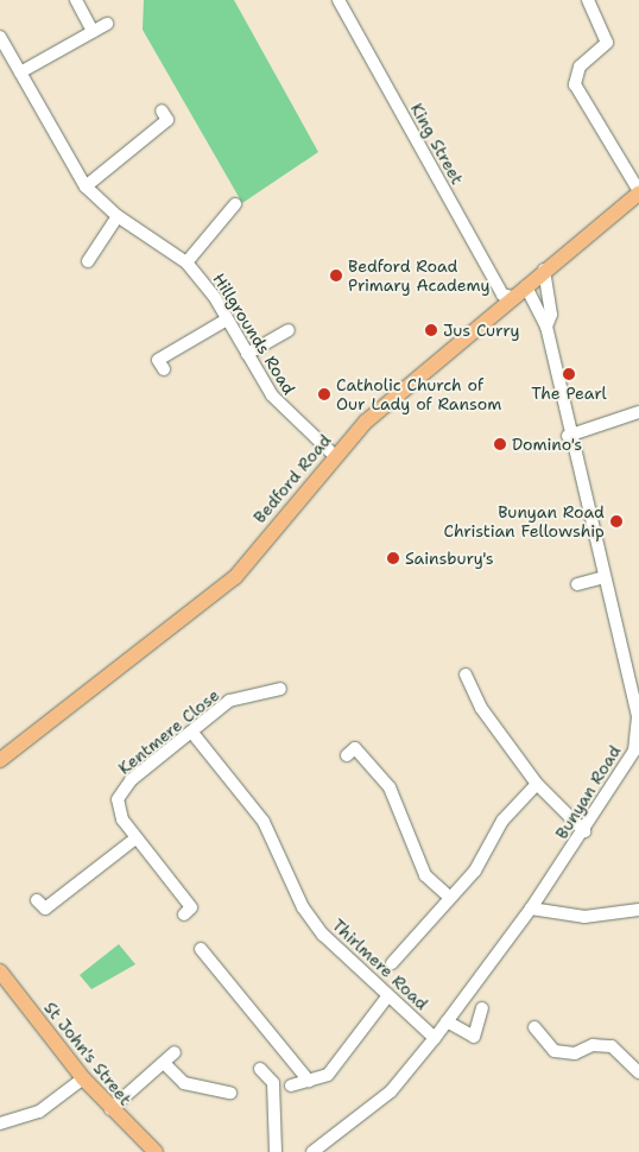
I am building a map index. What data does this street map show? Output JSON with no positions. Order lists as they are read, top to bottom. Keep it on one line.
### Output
{"streets":{"main road":["Bedford Road","St John's Street"],"street":["King Street","Hillgrounds Road","Kentmere Close","Bunyan Road","Thirlmere Road"]},"crossings":[["King Street","Bedford Road"],["Hillgrounds Road","Bedford Road"],["Bedford Road","Bunyan Road"],["Kentmere Close","Thirlmere Road"],["Bunyan Road","Thirlmere Road"]],"places":["Bedford Road Primary Academy","Jus Curry","The Pearl","Catholic Church of Our Lady of Ransom","Domino's","Bunyan Road Christian Fellowship","Sainsbury's"]}
